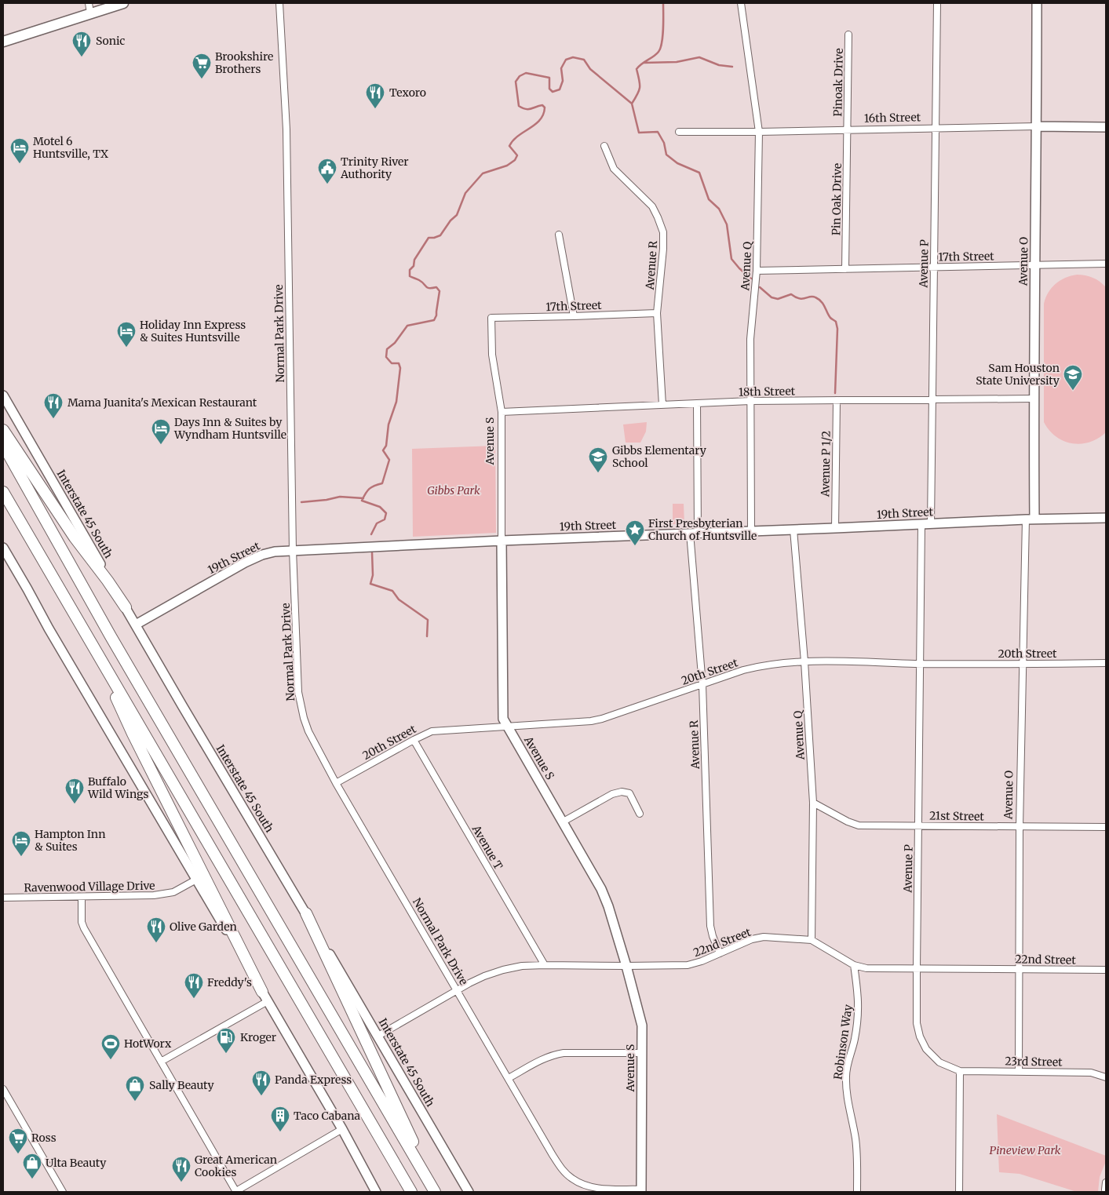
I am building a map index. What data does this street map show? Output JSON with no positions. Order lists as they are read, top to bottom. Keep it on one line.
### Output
{"streets":{"street":["Pinoak Drive","16th Street","Pin Oak Drive","17th Street","Avenue O","Avenue P","Avenue R","Avenue Q","Normal Park Drive","18th Street","Avenue S","Avenue P 1/2","19th Street","Interstate 45 South","20th Street","21st Street","Avenue T","Ravenwood Village Drive","22nd Street","Robinson Way","23rd Street"]},"crossings":[["Pinoak Drive","16th Street"],["Pinoak Drive","Pin Oak Drive"],["16th Street","Pin Oak Drive"],["16th Street","Avenue O"],["16th Street","Avenue P"],["16th Street","Avenue Q"],["Pin Oak Drive","17th Street"],["17th Street","Avenue O"],["17th Street","Avenue P"],["17th Street","Avenue R"],["17th Street","Avenue Q"],["17th Street","Avenue S"],["Avenue O","18th Street"],["Avenue O","19th Street"],["Avenue O","20th Street"],["Avenue O","21st Street"],["Avenue O","22nd Street"],["Avenue O","23rd Street"],["Avenue P","18th Street"],["Avenue P","19th Street"],["Avenue P","20th Street"],["Avenue P","21st Street"],["Avenue P","22nd Street"],["Avenue P","23rd Street"],["Avenue R","18th Street"],["Avenue R","19th Street"],["Avenue R","20th Street"],["Avenue R","22nd Street"],["Avenue Q","18th Street"],["Avenue Q","19th Street"],["Avenue Q","20th Street"],["Avenue Q","21st Street"],["Avenue Q","22nd Street"],["Normal Park Drive","Avenue S"],["Normal Park Drive","19th Street"],["Normal Park Drive","20th Street"],["Normal Park Drive","22nd Street"],["18th Street","Avenue S"],["18th Street","Avenue P 1/2"],["Avenue S","19th Street"],["Avenue S","20th Street"],["Avenue S","22nd Street"],["Avenue P 1/2","19th Street"],["19th Street","Interstate 45 South"],["Interstate 45 South","22nd Street"],["20th Street","Avenue T"],["Avenue T","22nd Street"],["22nd Street","Robinson Way"]],"parks":["Gibbs Park","Pineview Park"],"places":{"restaurant":["Sonic","Texoro","Mama Juanita's Mexican Restaurant","Buffalo Wild Wings","Olive Garden","Freddy's","Panda Express","Great American Cookies"],"supermarket":["Brookshire Brothers","Ross"],"hotel":["Motel 6 Huntsville, TX","Holiday Inn Express & Suites Huntsville","Days Inn & Suites by Wyndham Huntsville","Hampton Inn & Suites"],"public building":["Trinity River Authority"],"school or university":["Sam Houston State University","Gibbs Elementary School"],"place":["First Presbyterian Church of Huntsville"],"fuel station":["Kroger"],"sports":["HotWorx"],"shop":["Sally Beauty","Ulta Beauty"],"building":["Taco Cabana"]}}
